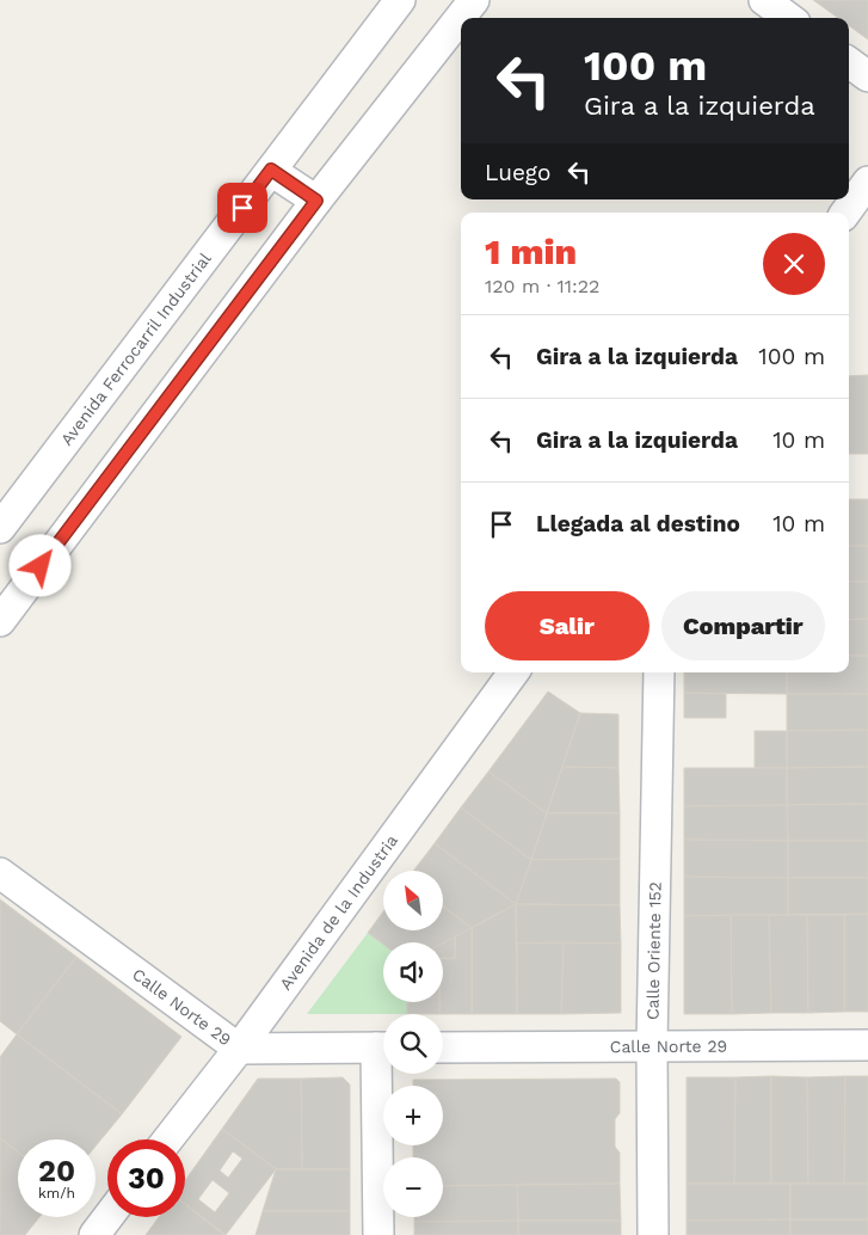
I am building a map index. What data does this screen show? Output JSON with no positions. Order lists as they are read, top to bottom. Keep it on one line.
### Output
{"streets":{"street":["Avenida Ferrocarril Industrial","Avenida de la Industria","Calle Oriente 152","Calle Norte 29"]},"crossings":[["Avenida de la Industria","Calle Norte 29"],["Calle Oriente 152","Calle Norte 29"]],"north":"top left","page":{"turn":["100 m","Gira a la izquierda"],"then":"Luego","heading":["1 min","120 m · 11:22"],"list":[{"name":"Gira a la izquierda","value":"100 m"},{"name":"Gira a la izquierda","value":"10 m"},{"name":"Llegada al destino","value":"10 m"}],"buttons":["Salir","Compartir"],"map_buttons":["+","−"],"speed":"20 km/h","limit":"30"}}
